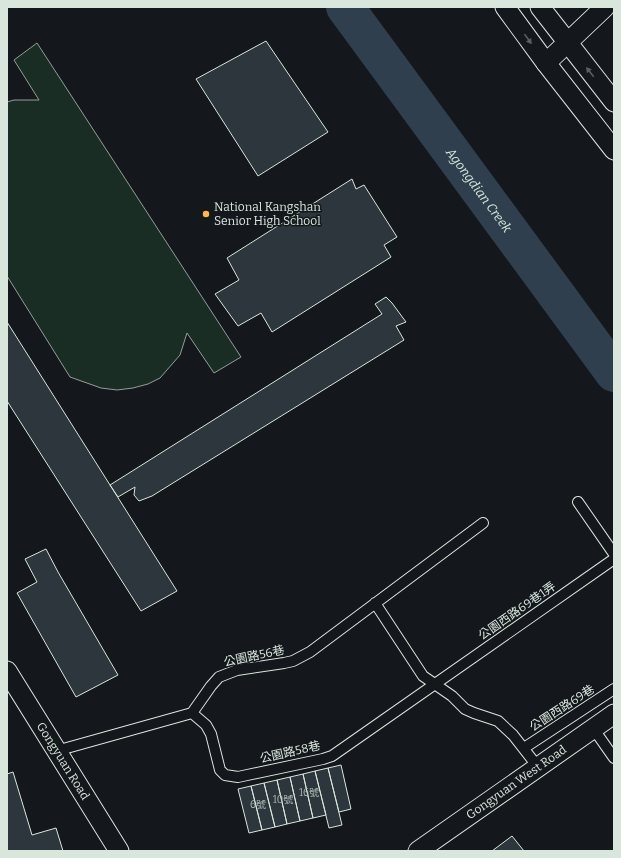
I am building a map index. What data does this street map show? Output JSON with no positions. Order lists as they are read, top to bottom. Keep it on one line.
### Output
{"streets":{"street":["Gongyuan Road","Gongyuan West Road"],"lane":["公園西路69巷1弄","公園路56巷","公園西路69巷","公園路58巷"]},"crossings":[["公園西路69巷1弄","公園路58巷"],["公園路56巷","公園路58巷"]],"water":["Agongdian Creek"],"places":["National Kangshan Senior High School"],"house_numbers":["16號","10號","6號"]}
